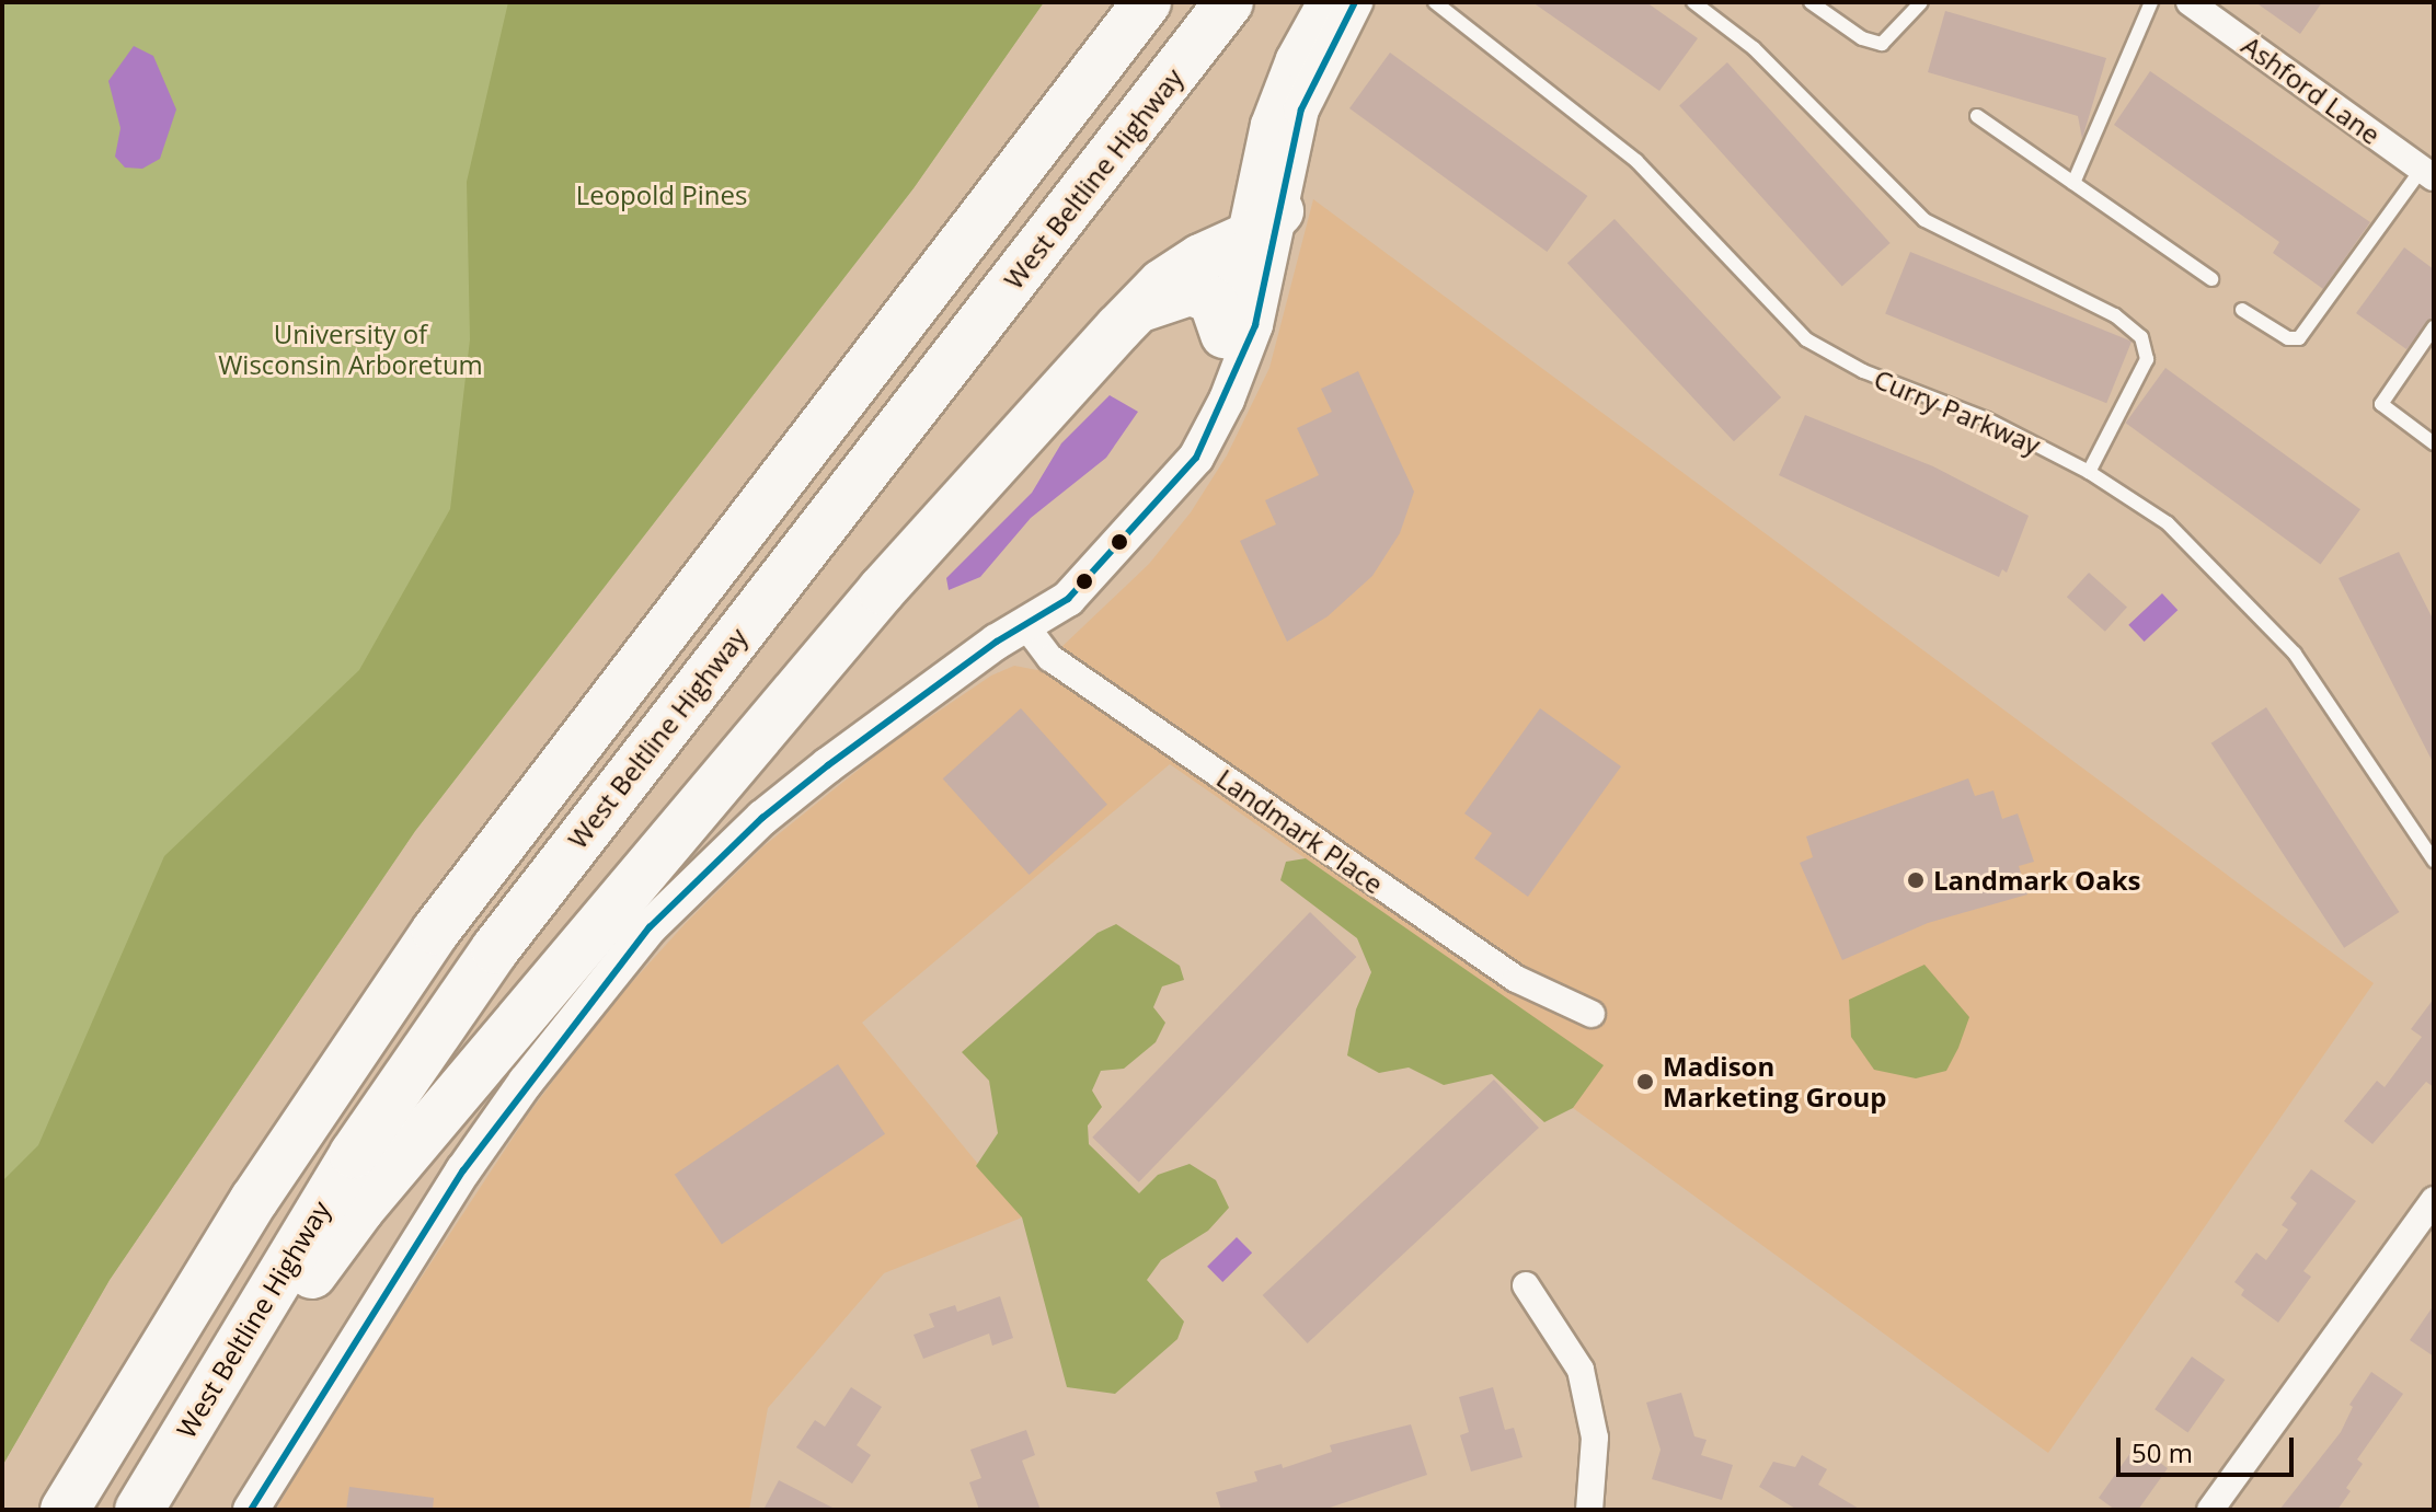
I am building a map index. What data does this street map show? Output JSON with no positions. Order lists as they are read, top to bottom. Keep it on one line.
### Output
{"streets":{"highway":["West Beltline Highway"],"street":["Ashford Lane","Landmark Place"],"lane":["Curry Parkway"]},"parks":["Leopold Pines","University of Wisconsin Arboretum"],"places":["Landmark Oaks","Madison Marketing Group"],"scale_bar":"50 m"}
